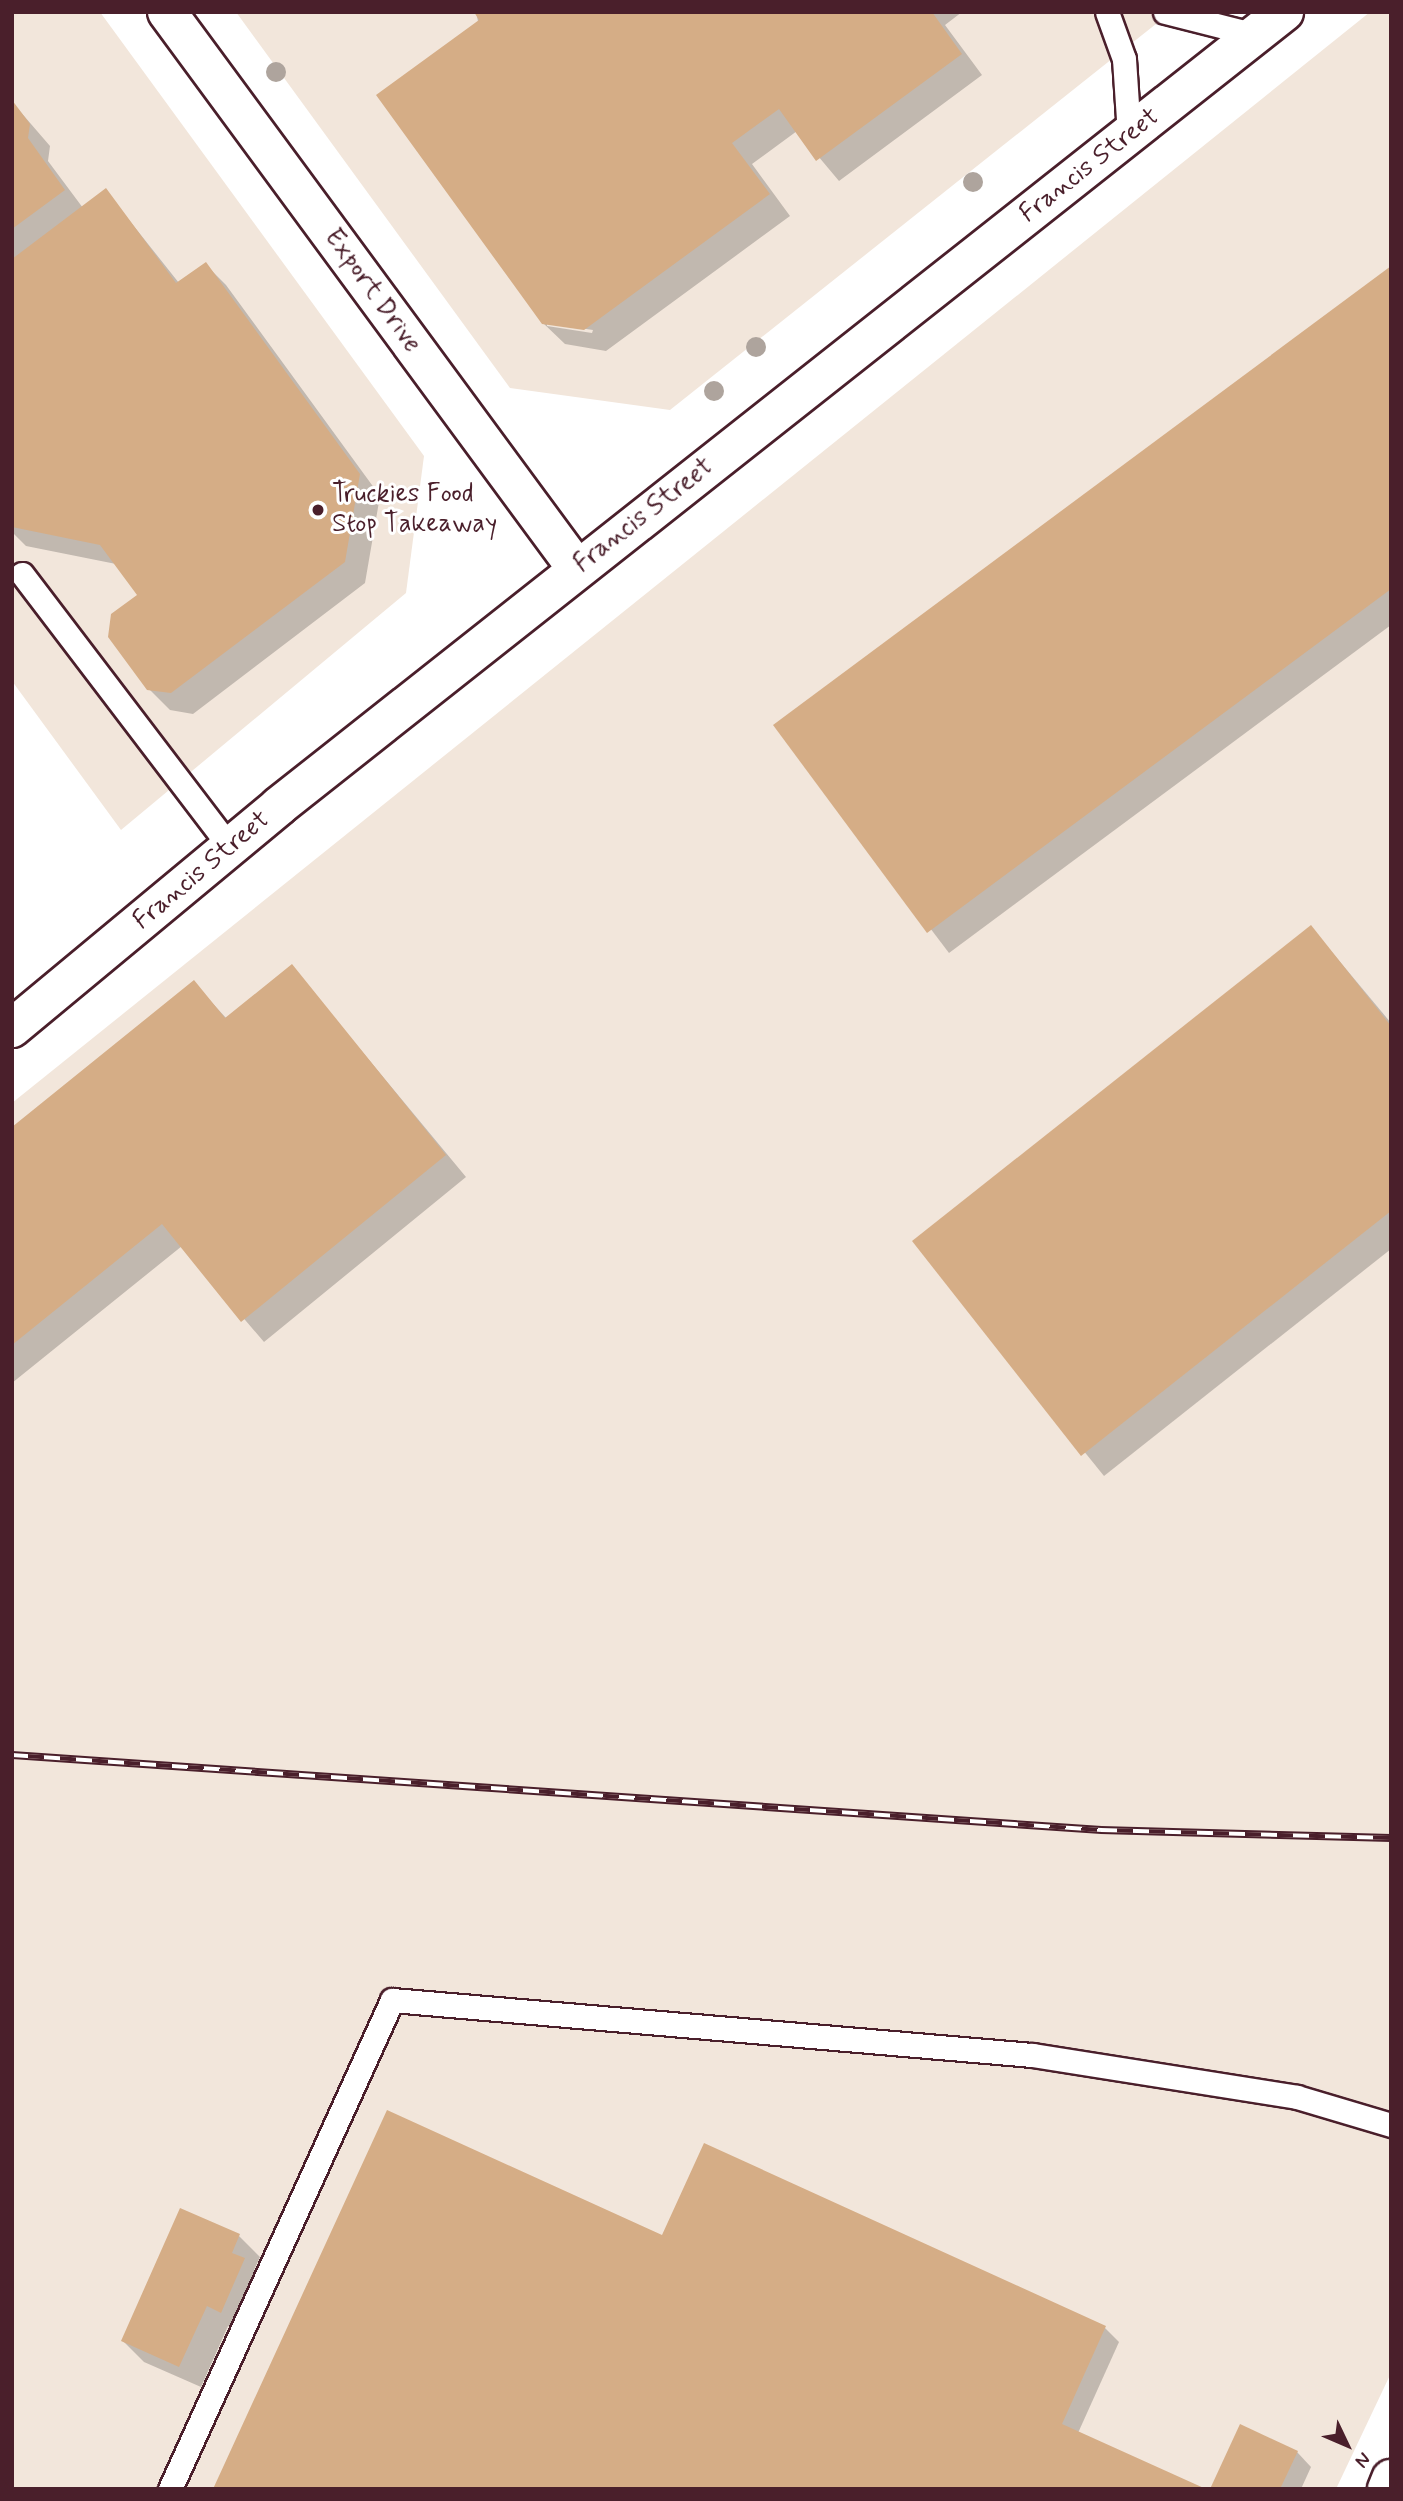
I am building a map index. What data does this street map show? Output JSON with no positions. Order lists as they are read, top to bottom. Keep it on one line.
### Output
{"streets":{"main road":["Francis Street","Export Drive"]},"crossings":[["Francis Street","Export Drive"]],"places":["Truckies Food Stop Takeaway"],"north":"bottom right"}
